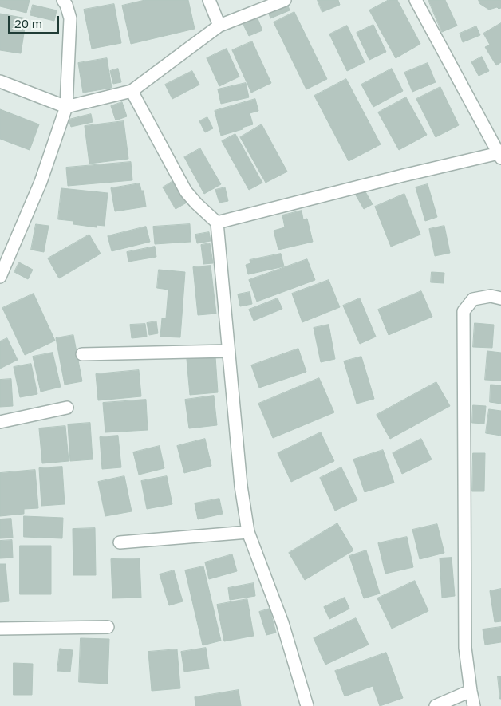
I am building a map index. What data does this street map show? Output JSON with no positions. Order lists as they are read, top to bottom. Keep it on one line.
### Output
{"scale_bar":"20 m"}
